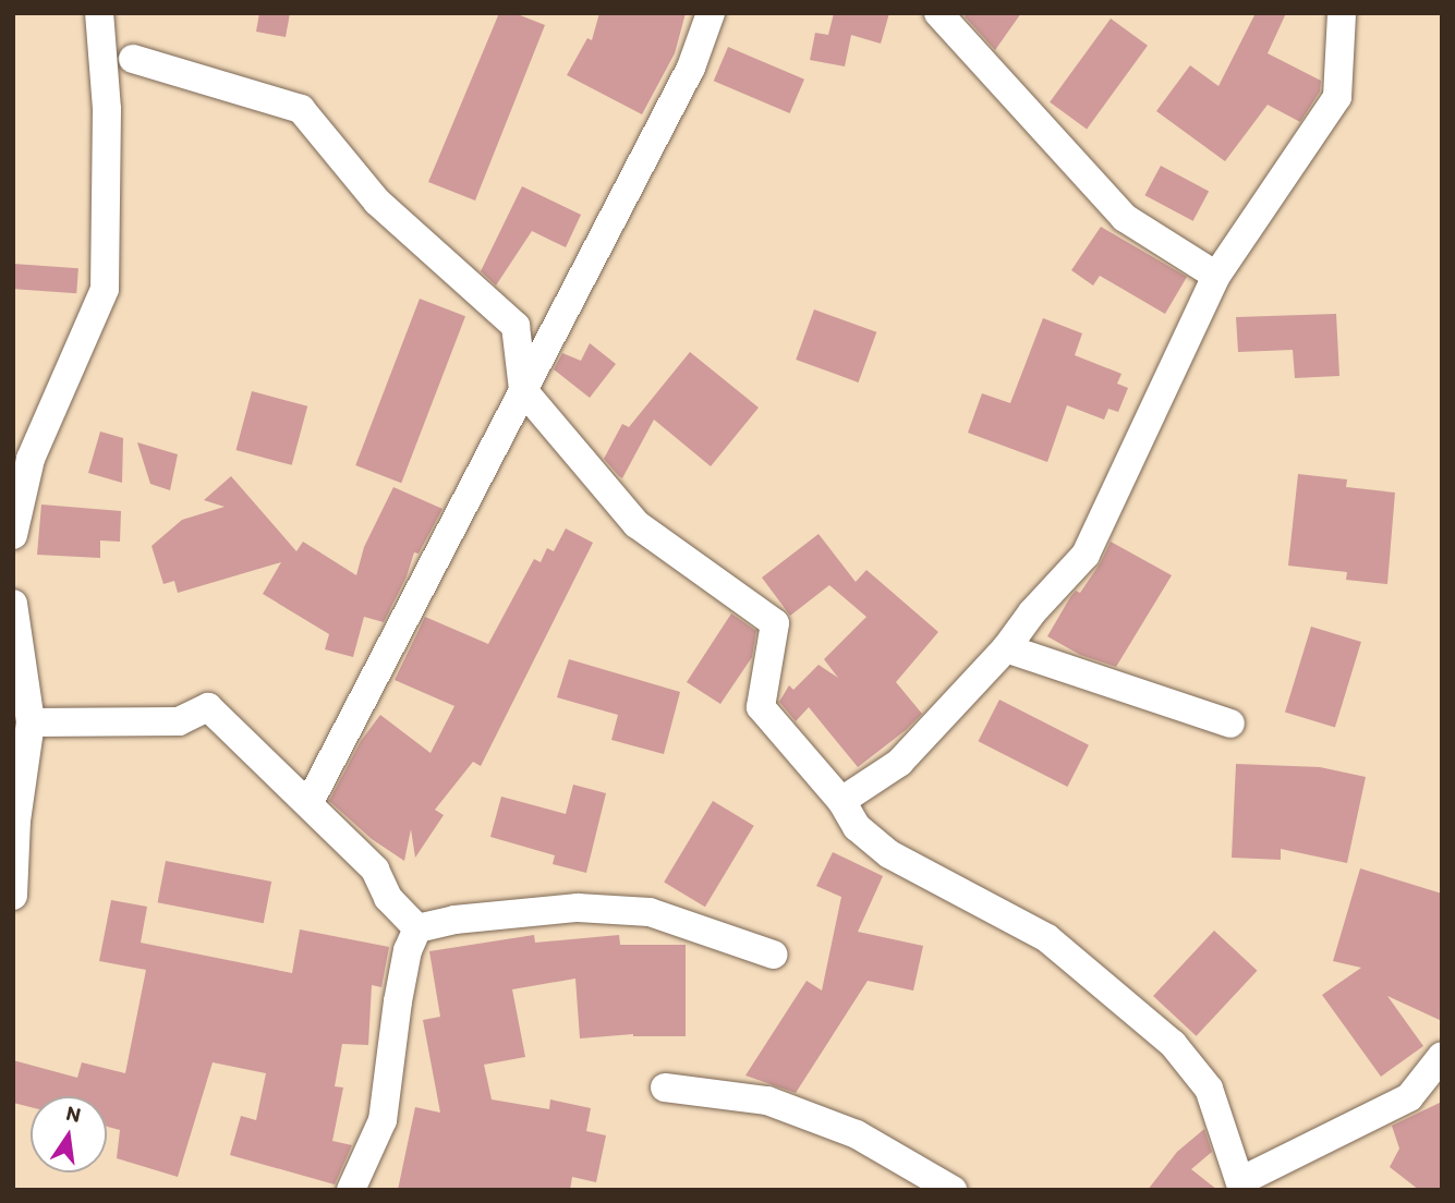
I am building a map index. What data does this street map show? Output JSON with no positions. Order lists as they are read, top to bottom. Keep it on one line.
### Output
{"north":"top"}
